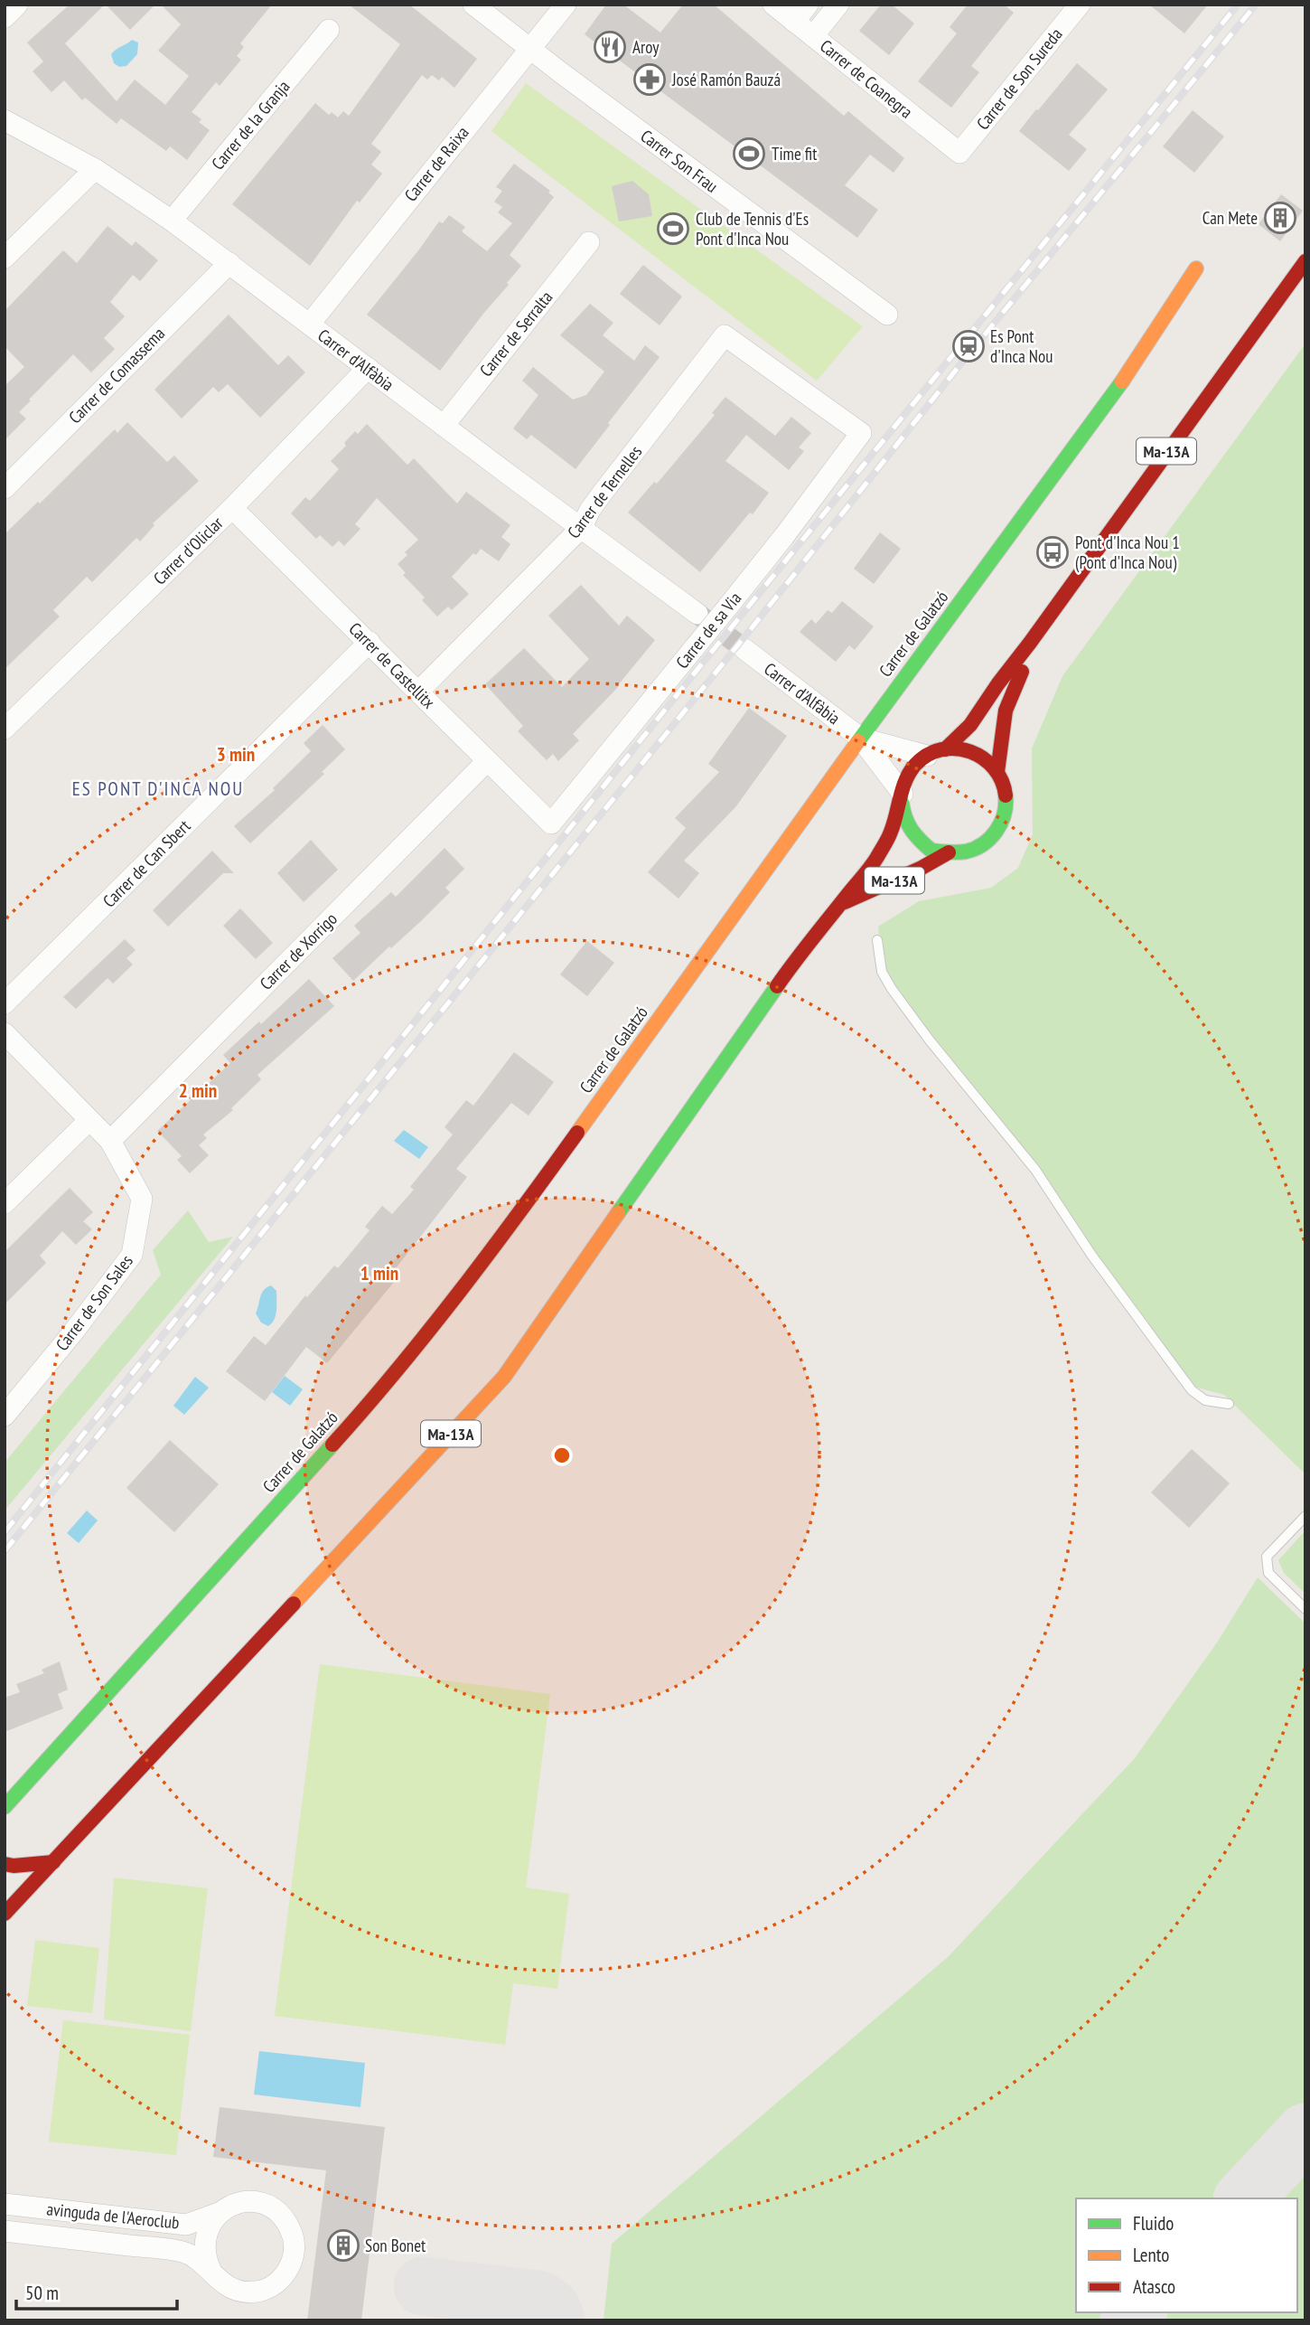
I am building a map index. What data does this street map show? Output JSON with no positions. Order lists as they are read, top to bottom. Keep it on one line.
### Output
{"streets":{"main road":["Ma-13A","Carrer de Galatzó"],"street":["Carrer de Coanegra","Carrer de Son Sureda","Carrer de la Granja","Carrer Son Frau","Carrer de Raixa","Carrer de Serralta","Carrer d'Alfàbia","Carrer de Comassema","Carrer de Ternelles","Carrer d'Oliclar","Carrer de sa Via","Carrer de Castellitx","Carrer de Can Sbert","Carrer de Xorrigo","Carrer de Son Sales","avinguda de l'Aeroclub"]},"crossings":[["Carrer de Coanegra","Carrer de Son Sureda"],["Carrer de la Granja","Carrer d'Alfàbia"],["Carrer Son Frau","Carrer de Raixa"],["Carrer de Raixa","Carrer d'Alfàbia"],["Carrer de Serralta","Carrer d'Alfàbia"],["Carrer d'Alfàbia","Carrer de Comassema"],["Carrer d'Alfàbia","Ma-13A"],["Carrer d'Alfàbia","Carrer de Ternelles"],["Carrer d'Alfàbia","Carrer d'Oliclar"],["Carrer d'Alfàbia","Carrer de Galatzó"],["Carrer de Ternelles","Carrer de sa Via"],["Carrer de Ternelles","Carrer de Castellitx"],["Carrer d'Oliclar","Carrer de Castellitx"],["Carrer de sa Via","Carrer de Castellitx"],["Carrer de Castellitx","Carrer de Can Sbert"],["Carrer de Castellitx","Carrer de Xorrigo"],["Carrer de Xorrigo","Carrer de Son Sales"]],"districts":["ES PONT D'INCA NOU"],"places":{"restaurant":["Aroy"],"pharmacy":["José Ramón Bauzá"],"sports":["Time fit","Club de Tennis d'Es Pont d'Inca Nou"],"building":["Can Mete","Son Bonet"],"station":["Es Pont d'Inca Nou"],"bus stop":["Pont d'Inca Nou 1 (Pont d'Inca Nou)"]},"legend":["Fluido","Lento","Atasco"],"scale_bar":"50 m","rings":["3 min","2 min","1 min"]}
